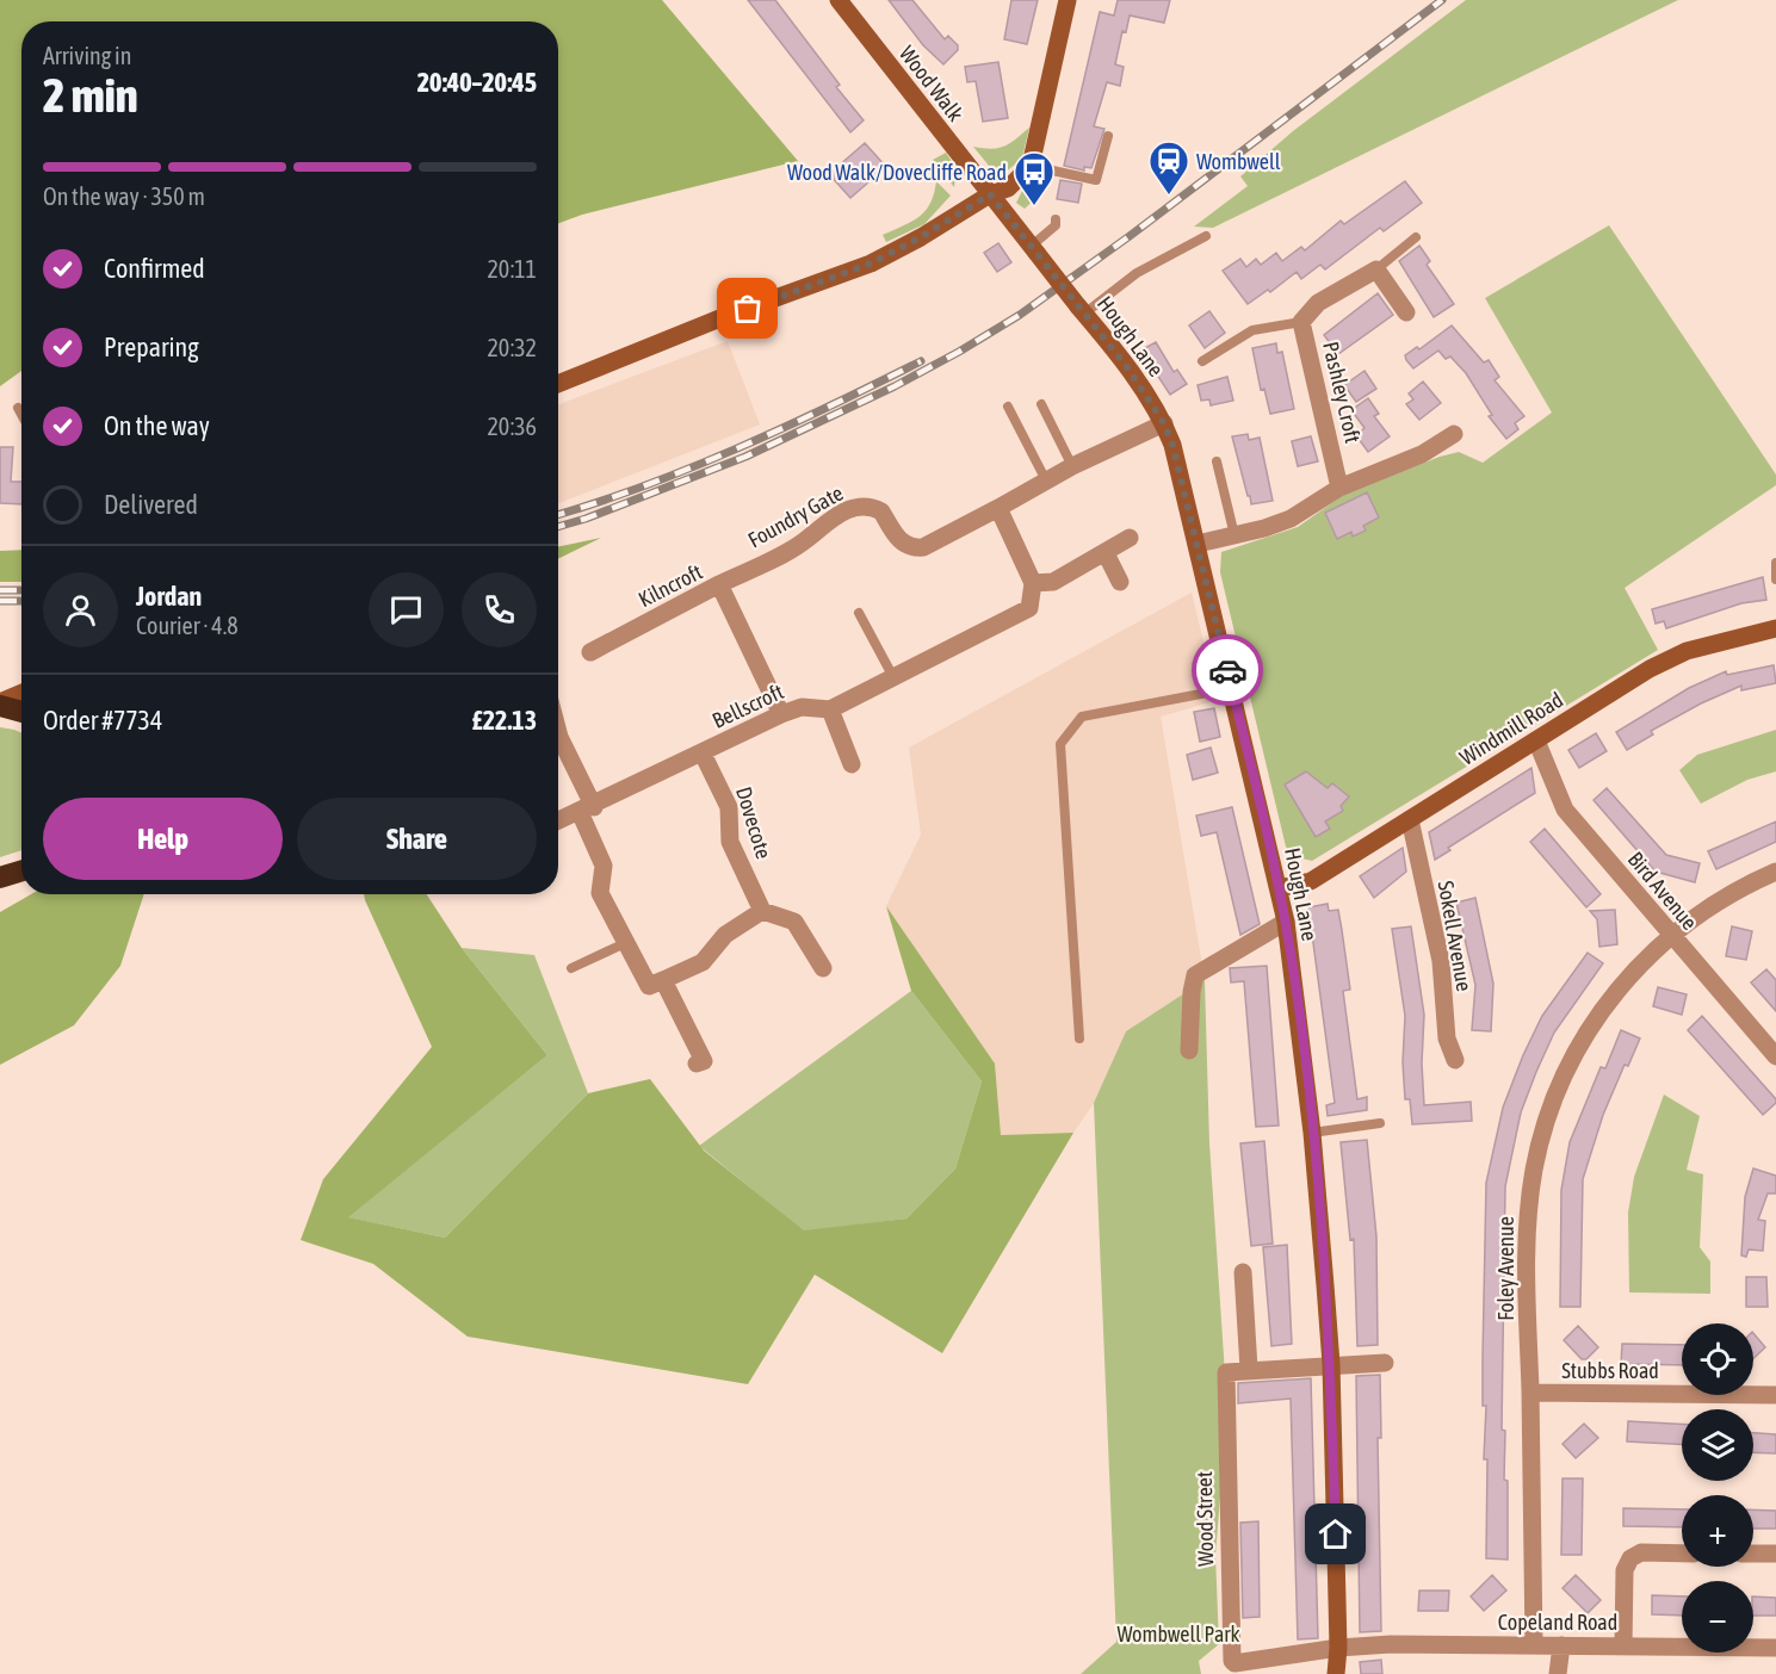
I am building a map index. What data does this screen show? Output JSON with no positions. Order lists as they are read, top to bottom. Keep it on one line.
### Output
{"streets":{"main road":["Wood Walk","Hough Lane","Windmill Road"],"street":["Pashley Croft","Foundry Gate","Kilncroft","Bellscroft","Dovecote","Bird Avenue","Sokell Avenue","Foley Avenue","Stubbs Road","Wood Street","Copeland Road"]},"crossings":[["Wood Walk","Hough Lane"],["Hough Lane","Foundry Gate"],["Hough Lane","Windmill Road"],["Hough Lane","Wood Street"],["Hough Lane","Copeland Road"],["Foundry Gate","Kilncroft"],["Kilncroft","Bellscroft"],["Bellscroft","Dovecote"],["Windmill Road","Bird Avenue"],["Windmill Road","Sokell Avenue"],["Bird Avenue","Foley Avenue"],["Foley Avenue","Stubbs Road"],["Foley Avenue","Copeland Road"],["Wood Street","Copeland Road"]],"parks":["Wombwell Park"],"places":{"station":["Wombwell"],"bus stop":["Wood Walk/Dovecliffe Road"]},"page":{"heading":["2 min","Arriving in","20:40–20:45"],"panel":["Jordan","Courier · 4.8","Order #7734","£22.13"],"bar":"On the way · 350 m","list":[["Confirmed","20:11"],["Preparing","20:32"],["On the way","20:36"],"Delivered"],"buttons":["Help","Share"],"map_buttons":["+","−"]}}
